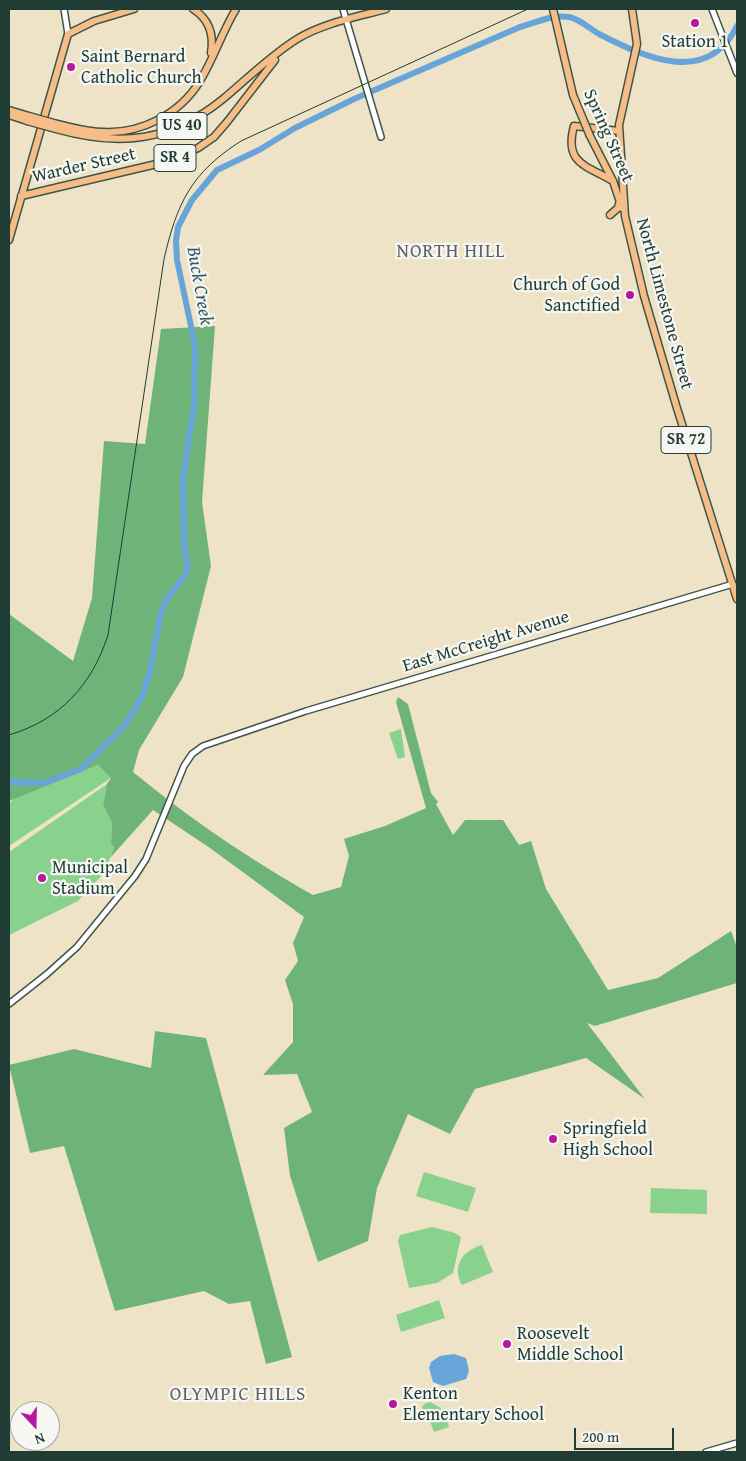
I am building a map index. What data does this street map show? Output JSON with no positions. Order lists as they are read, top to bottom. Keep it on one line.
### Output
{"streets":{"main road":["US 40","Spring Street","SR 4","Warder Street","North Limestone Street","SR 72"],"street":["East McCreight Avenue"]},"crossings":[["US 40","Warder Street"],["Spring Street","North Limestone Street"],["North Limestone Street","East McCreight Avenue"]],"districts":["NORTH HILL","OLYMPIC HILLS"],"water":["Buck Creek"],"places":["Station 1","Saint Bernard Catholic Church","Church of God Sanctified","Municipal Stadium","Springfield High School","Roosevelt Middle School","Kenton Elementary School"],"scale_bar":"200 m","north":"bottom"}
